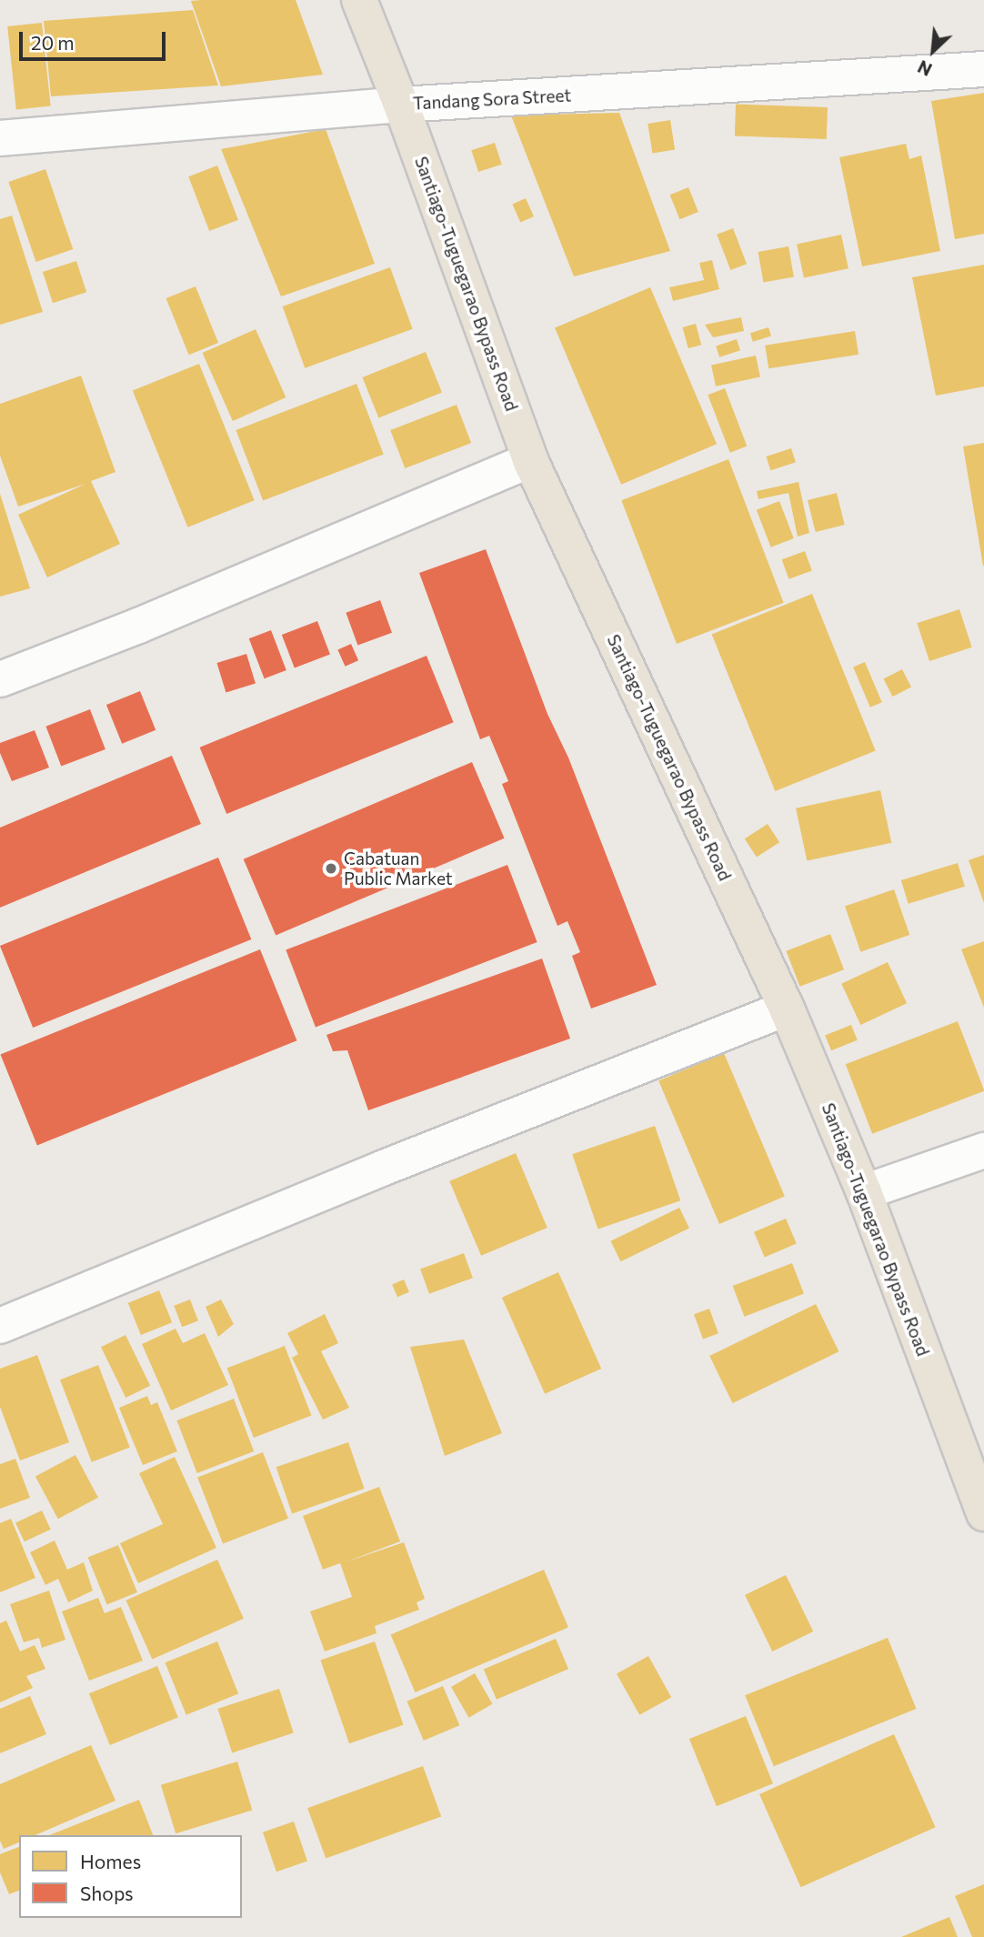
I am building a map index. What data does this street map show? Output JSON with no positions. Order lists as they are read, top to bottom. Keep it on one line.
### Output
{"streets":{"highway":["Santiago-Tuguegarao Bypass Road"],"street":["Tandang Sora Street"]},"crossings":[["Tandang Sora Street","Santiago-Tuguegarao Bypass Road"]],"places":["Cabatuan Public Market"],"legend":["Homes","Shops"],"scale_bar":"20 m","north":"bottom left"}
